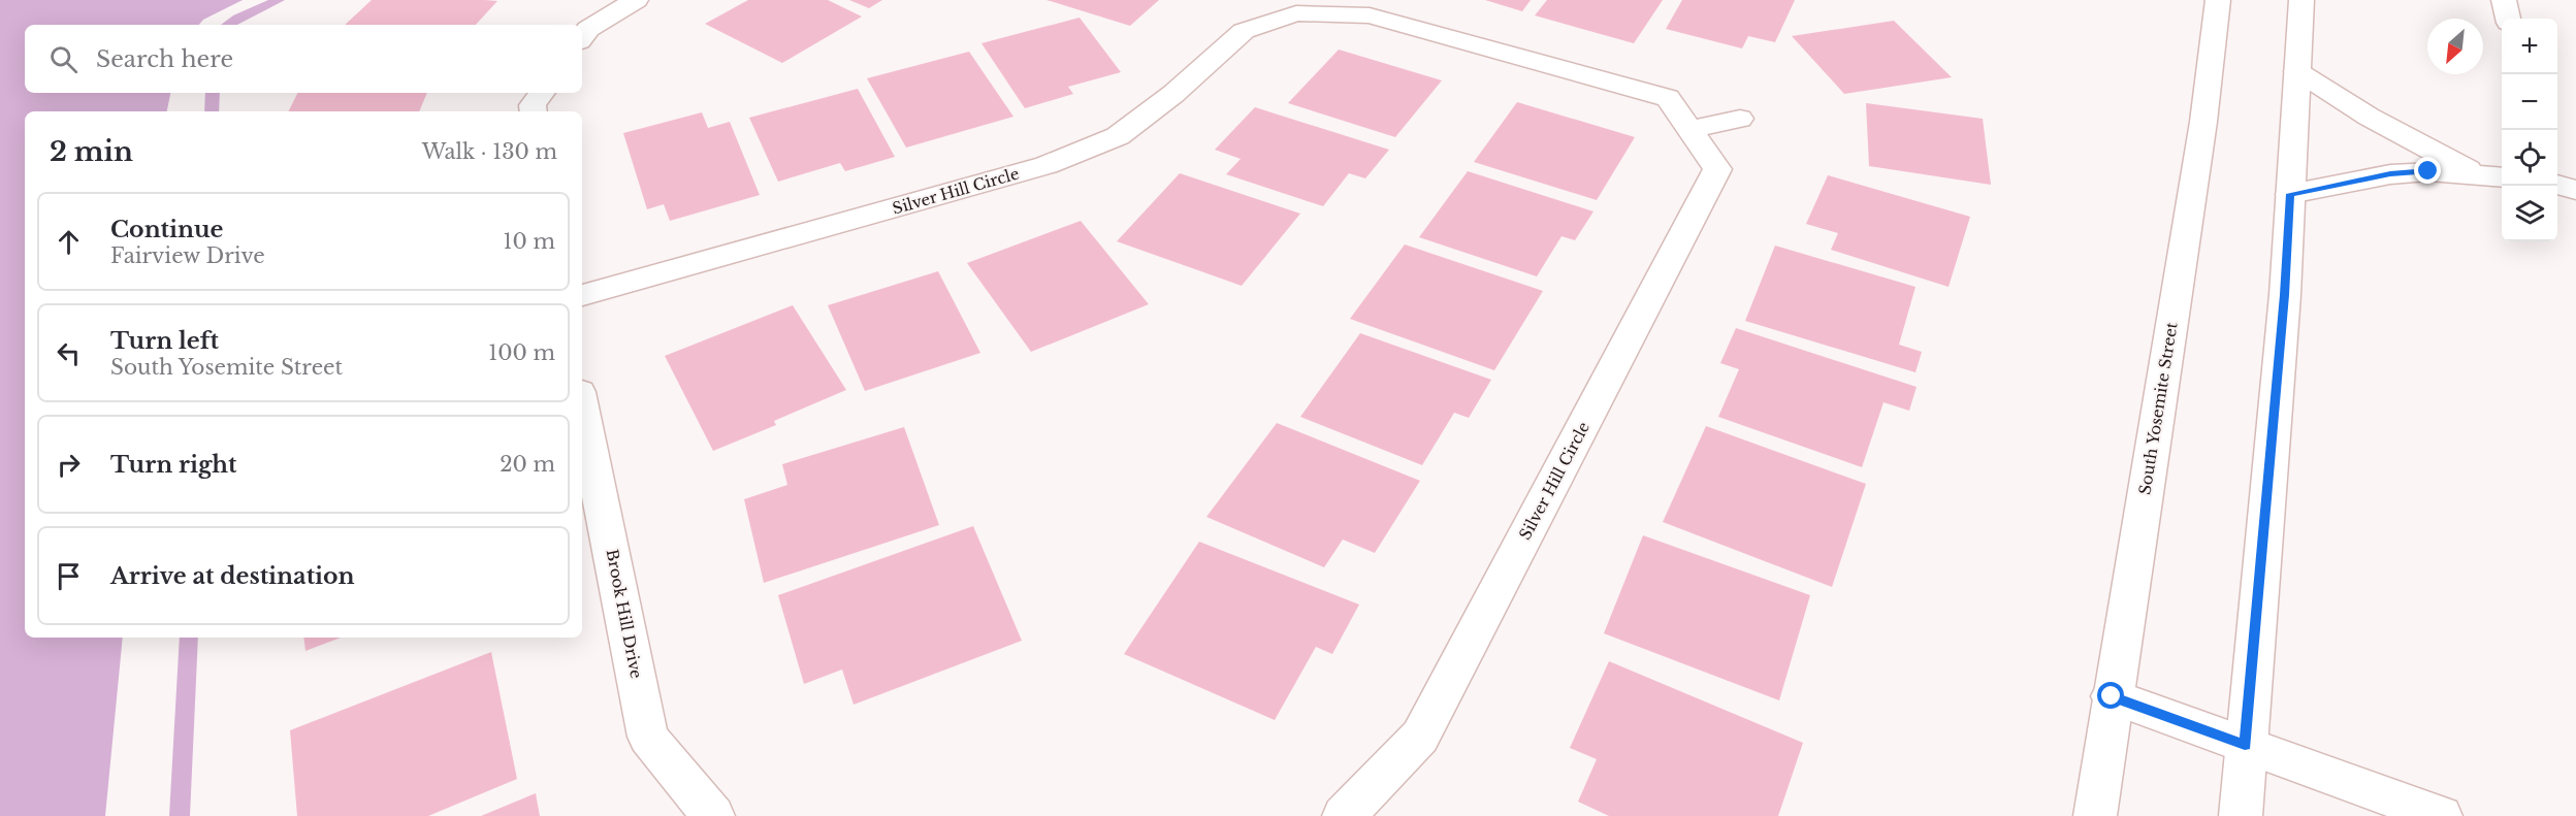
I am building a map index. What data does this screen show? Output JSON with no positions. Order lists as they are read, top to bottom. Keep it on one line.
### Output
{"streets":{"street":["Silver Hill Circle","South Yosemite Street","Brook Hill Drive"]},"north":"bottom left","page":{"map_buttons":["+","−"],"search":"Search here","heading":["2 min","Walk · 130 m"],"list":[["Continue","Fairview Drive","10 m"],["Turn left","South Yosemite Street","100 m"],["Turn right","20 m"],"Arrive at destination"]}}
